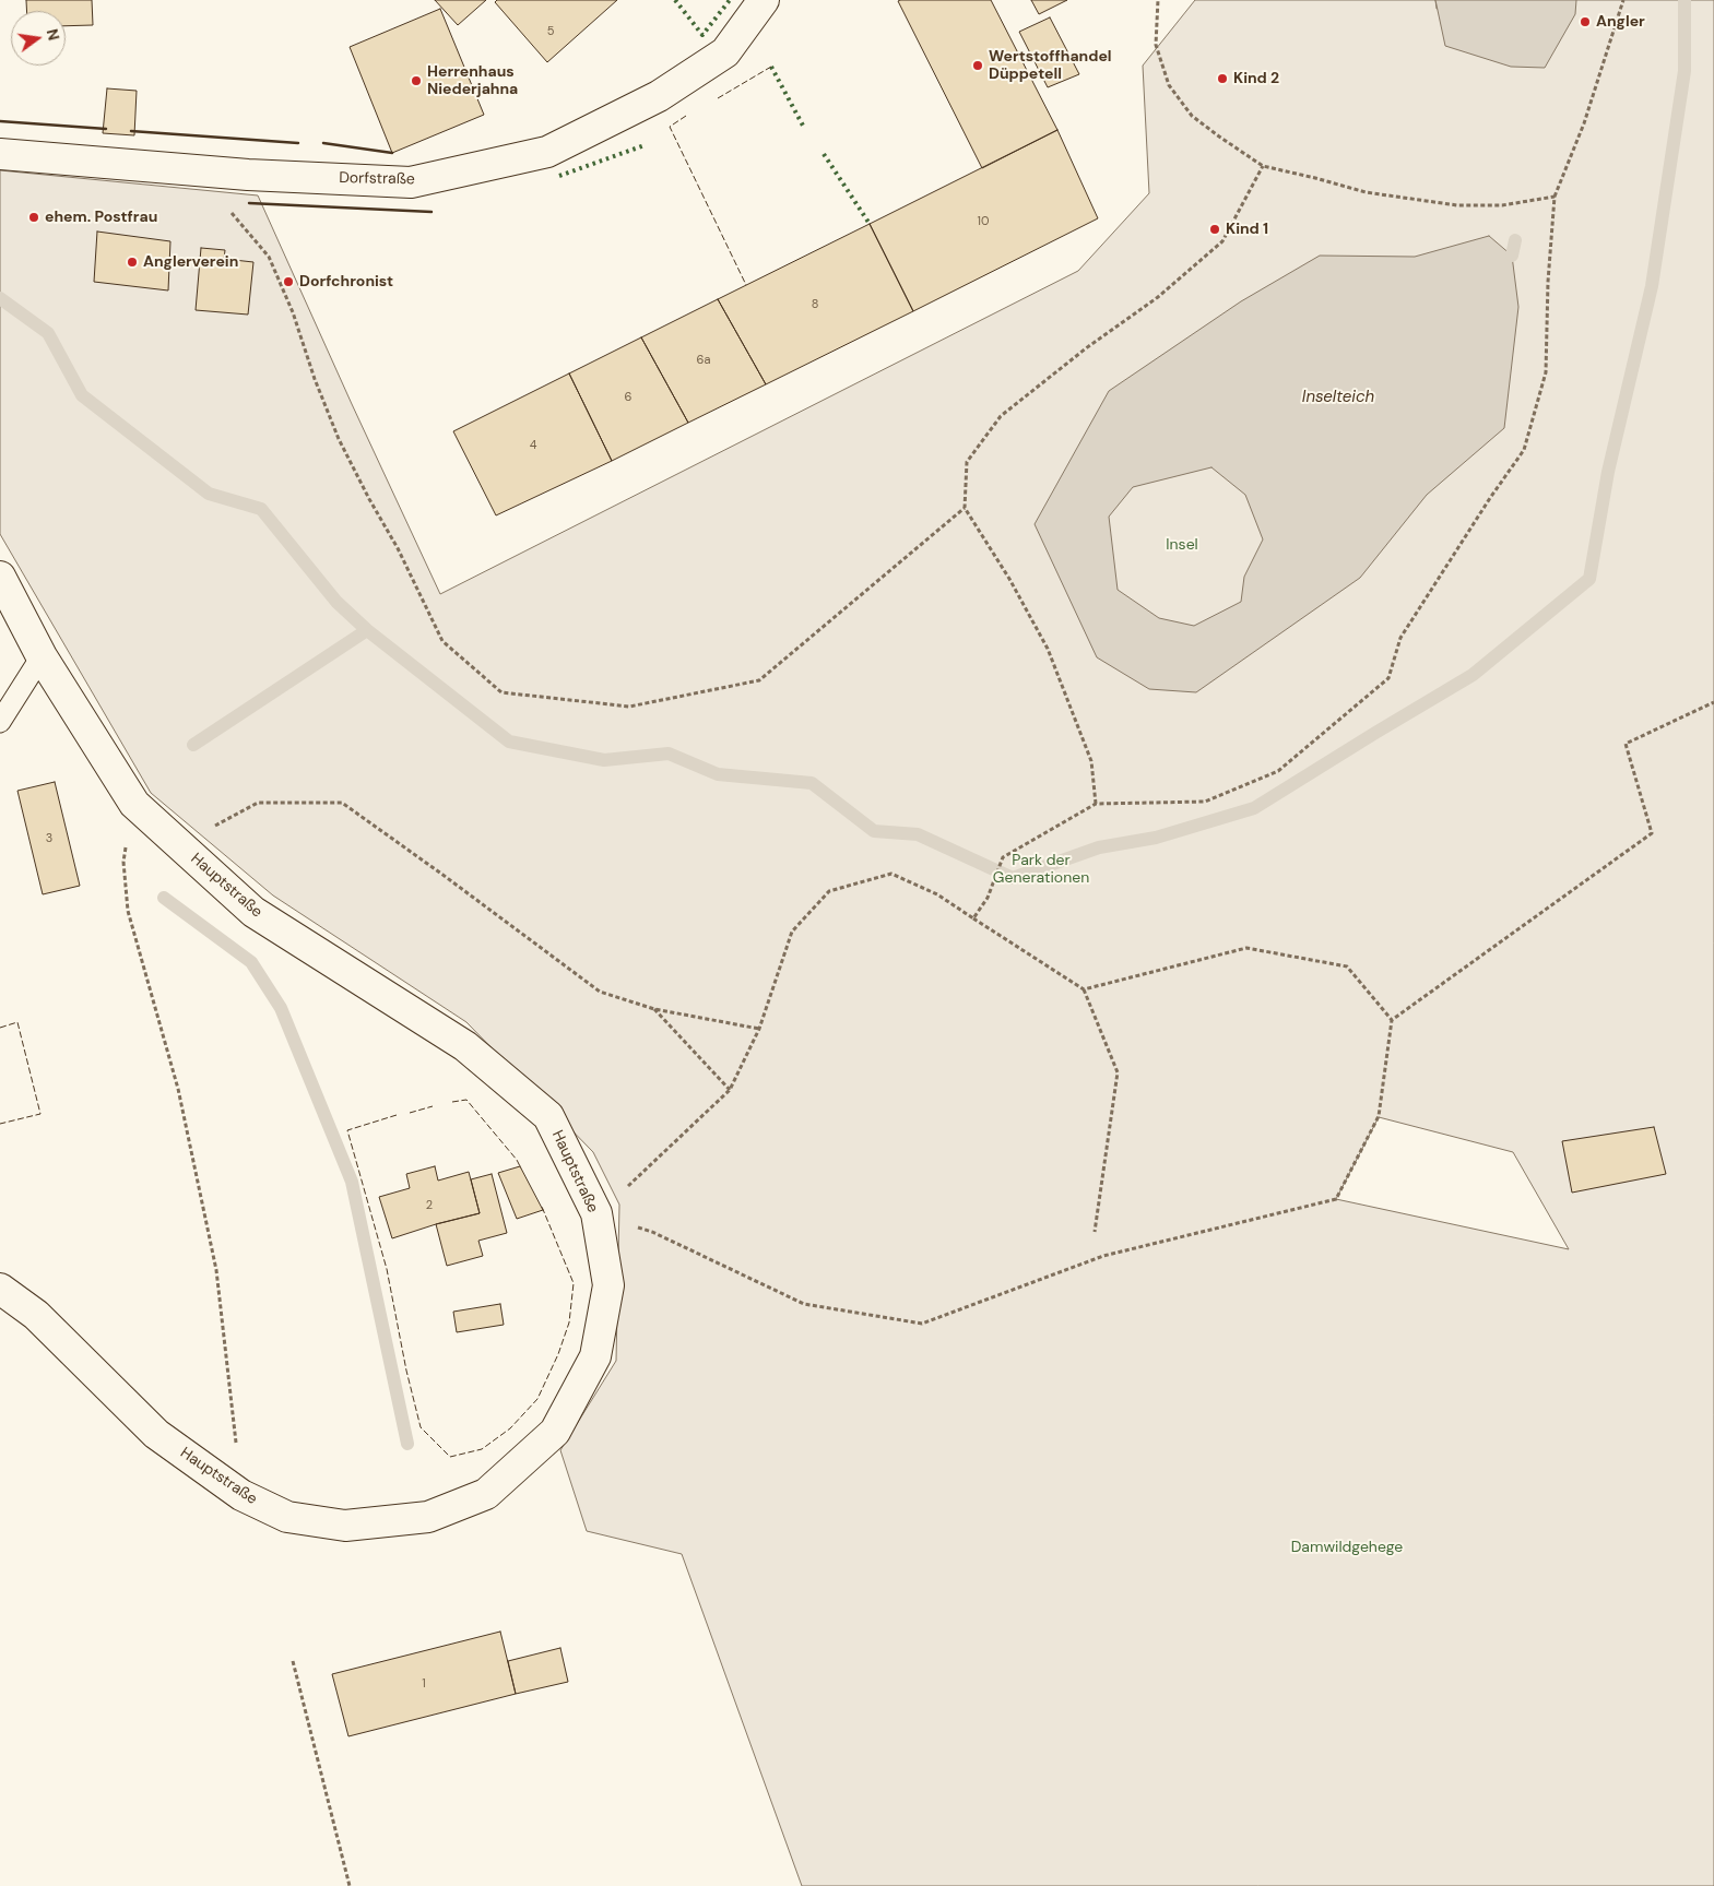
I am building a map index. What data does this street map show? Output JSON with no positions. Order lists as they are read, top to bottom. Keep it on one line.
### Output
{"streets":{"street":["Dorfstraße","Hauptstraße"]},"water":["Inselteich"],"parks":["Insel","Park der Generationen","Damwildgehege"],"places":["Angler","Wertstoffhandel Düppetell","Kind 2","Herrenhaus Niederjahna","ehem. Postfrau","Kind 1","Anglerverein","Dorfchronist"],"house_numbers":["5","10","8","6a","6","4","3","2","1"],"north":"right"}
